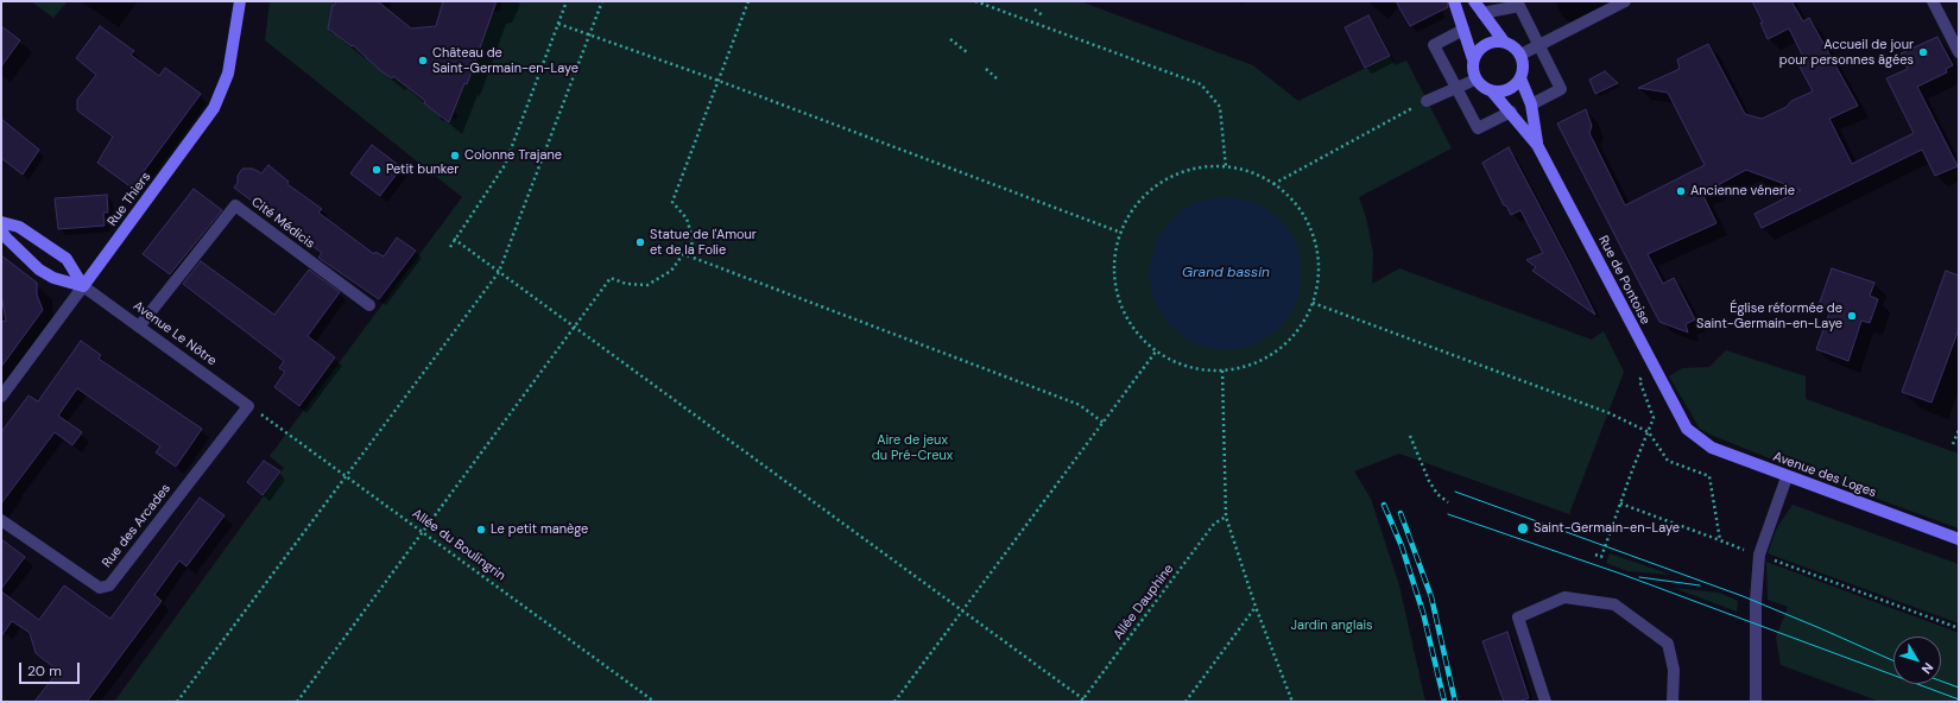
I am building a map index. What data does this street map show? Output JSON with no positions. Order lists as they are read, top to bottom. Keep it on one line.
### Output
{"streets":{"main road":["Rue Thiers","Rue de Pontoise","Avenue des Loges"],"street":["Cité Médicis","Avenue Le Nôtre","Rue des Arcades"],"path":["Allée du Boulingrin","Allée Dauphine"]},"crossings":[["Rue Thiers","Avenue Le Nôtre"],["Cité Médicis","Avenue Le Nôtre"],["Rue de Pontoise","Avenue des Loges"],["Avenue Le Nôtre","Rue des Arcades"],["Avenue Le Nôtre","Allée du Boulingrin"],["Rue des Arcades","Allée du Boulingrin"]],"water":["Grand bassin"],"parks":["Aire de jeux du Pré-Creux","Jardin anglais"],"places":["Accueil de jour pour personnes âgées","Château de Saint-Germain-en-Laye","Colonne Trajane","Petit bunker","Ancienne vénerie","Statue de l'Amour et de la Folie","Église réformée de Saint-Germain-en-Laye","Saint-Germain-en-Laye","Le petit manège"],"scale_bar":"20 m","north":"bottom right"}
